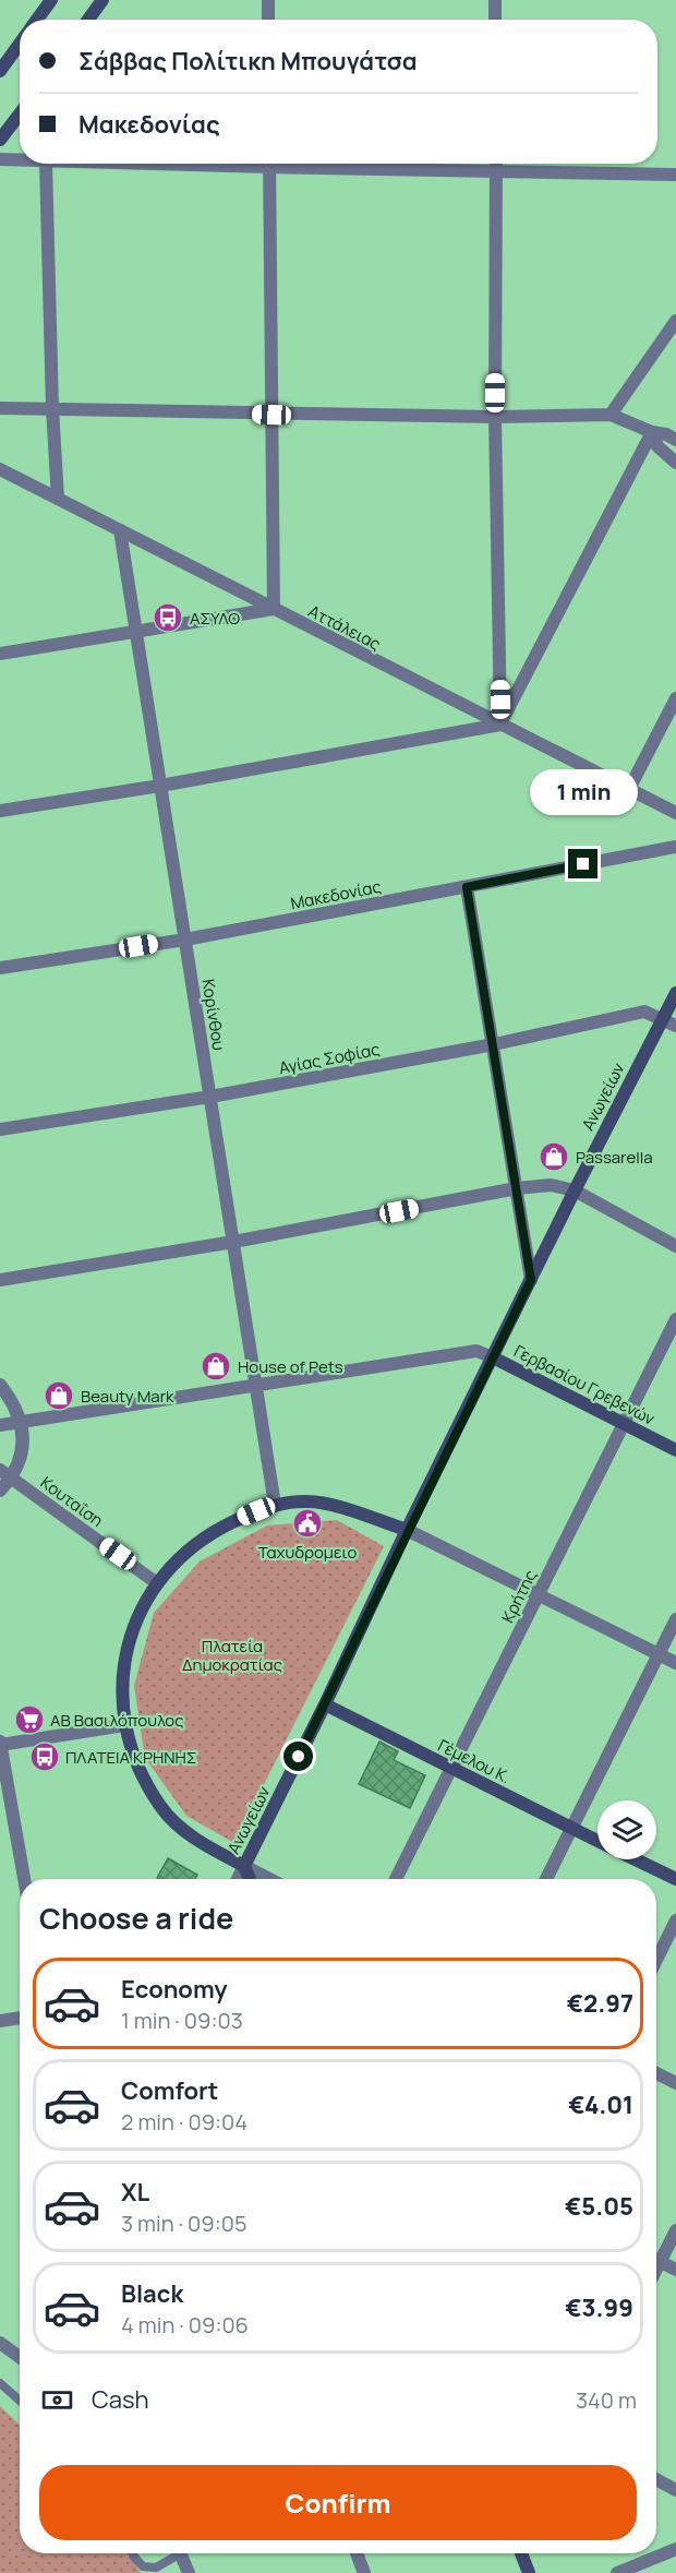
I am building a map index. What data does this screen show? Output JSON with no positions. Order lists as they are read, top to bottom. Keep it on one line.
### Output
{"streets":{"main road":["Ανωγείων","Γερβασίου Γρεβενών","Γέμελου Κ."],"street":["Αττάλειας","Μακεδονίας","Κορίνθου","Αγίας Σοφίας","Κουταΐση","Κρήτης"]},"crossings":[["Αττάλειας","Κορίνθου"],["Μακεδονίας","Κορίνθου"],["Κορίνθου","Αγίας Σοφίας"],["Κορίνθου","Γερβασίου Γρεβενών"],["Αγίας Σοφίας","Ανωγείων"],["Ανωγείων","Γερβασίου Γρεβενών"],["Ανωγείων","Γέμελου Κ."],["Γερβασίου Γρεβενών","Κρήτης"],["Κρήτης","Γέμελου Κ."]],"parks":["Πλατεία Δημοκρατίας"],"places":{"bus stop":["ΑΣΥΛΟ","ΠΛΑΤΕΙΑ ΚΡΗΝΗΣ"],"shop":["Passarella","House of Pets","Beauty Mark"],"public building":["Ταχυδρομειο"],"supermarket":["ΑΒ Βασιλόπουλος"]},"page":{"banner":["Σάββας Πολίτικη Μπουγάτσα","Μακεδονίας"],"bubble":"1 min","heading":"Choose a ride","list":[{"name":"Economy","note":"1 min · 09:03","value":"€2.97"},{"name":"Comfort","note":"2 min · 09:04","value":"€4.01"},{"name":"XL","note":"3 min · 09:05","value":"€5.05"},{"name":"Black","note":"4 min · 09:06","value":"€3.99"}],"pay":["Cash","340 m"],"buttons":"Confirm"}}
